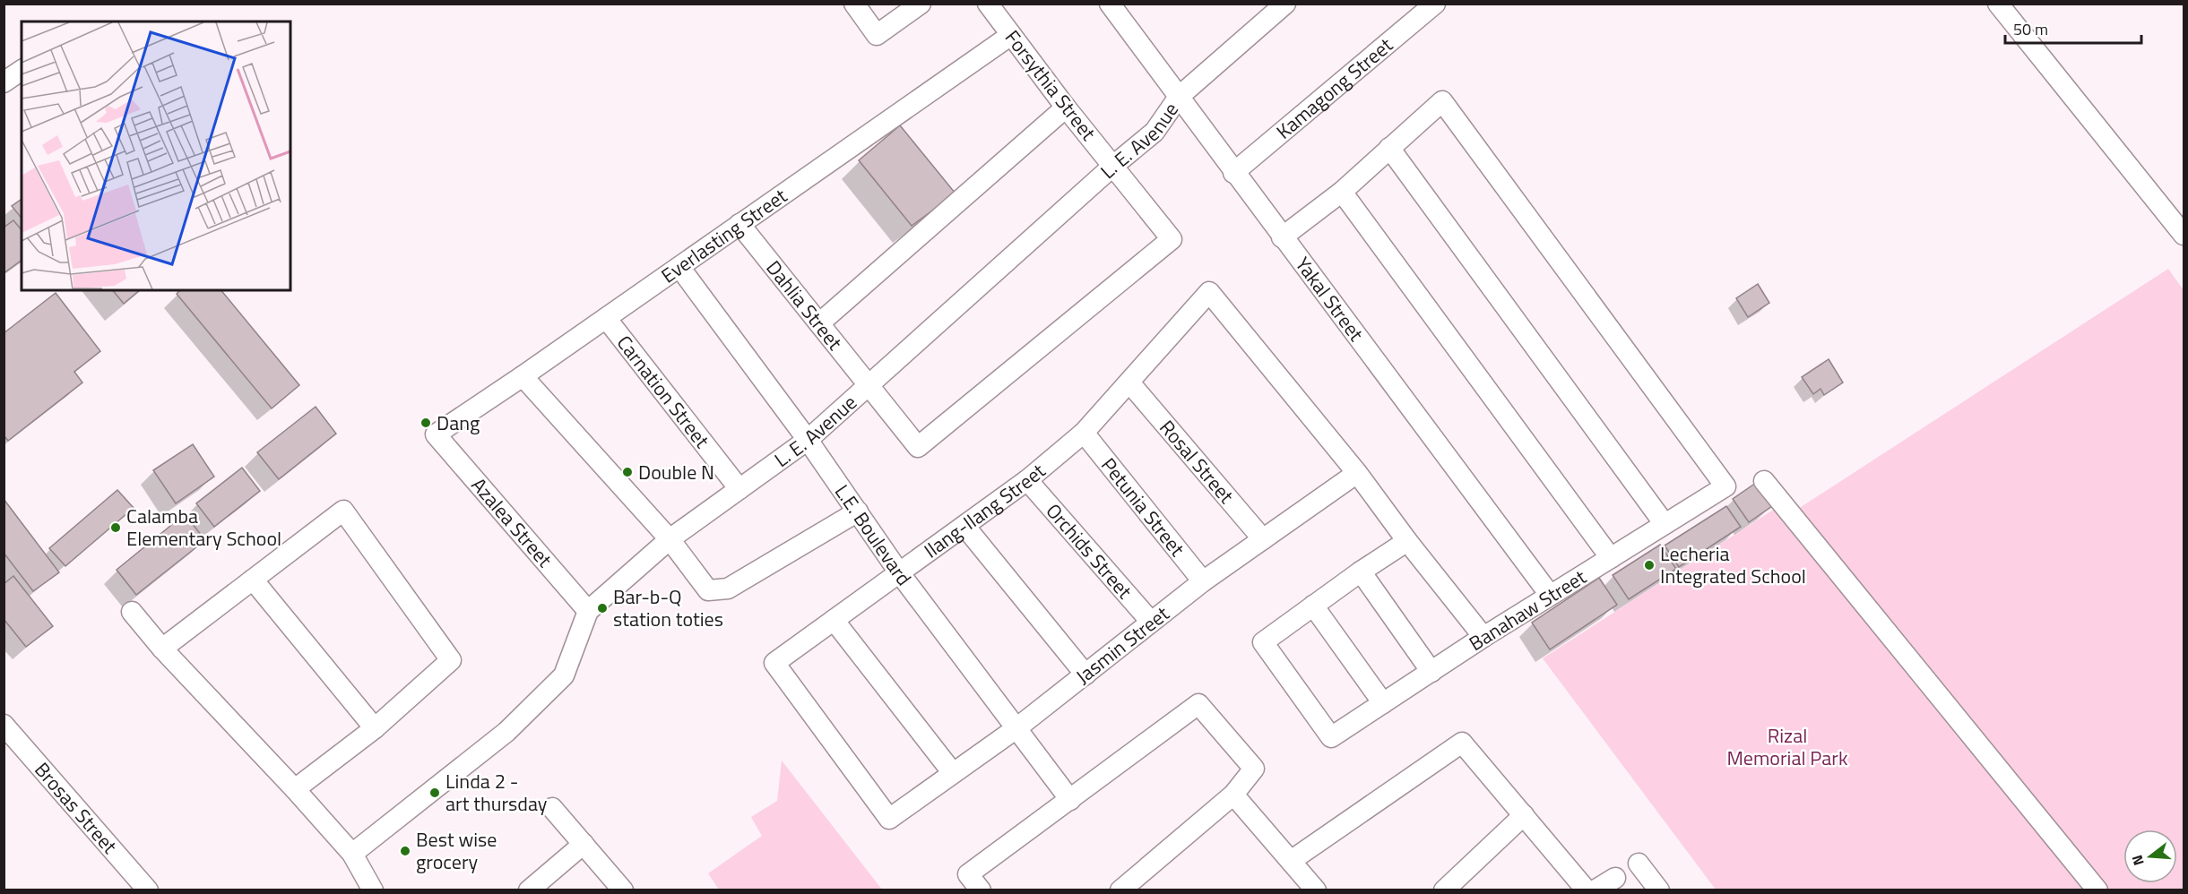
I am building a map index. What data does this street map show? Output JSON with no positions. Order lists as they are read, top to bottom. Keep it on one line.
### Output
{"streets":{"street":["Forsythia Street","Kamagong Street","L. E. Avenue","Everlasting Street","Yakal Street","Dahlia Street","Carnation Street","Rosal Street","Petunia Street","Ilang-Ilang Street","Azalea Street","L.E. Boulevard","Orchids Street","Banahaw Street","Jasmin Street","Brosas Street"]},"crossings":[["Forsythia Street","L. E. Avenue"],["Forsythia Street","Everlasting Street"],["Forsythia Street","Dahlia Street"],["Kamagong Street","Yakal Street"],["L. E. Avenue","Yakal Street"],["L. E. Avenue","Dahlia Street"],["L. E. Avenue","Carnation Street"],["L. E. Avenue","Azalea Street"],["L. E. Avenue","L.E. Boulevard"],["Everlasting Street","Dahlia Street"],["Everlasting Street","Carnation Street"],["Everlasting Street","Azalea Street"],["Everlasting Street","L.E. Boulevard"],["Yakal Street","Banahaw Street"],["Rosal Street","Ilang-Ilang Street"],["Rosal Street","Jasmin Street"],["Petunia Street","Ilang-Ilang Street"],["Petunia Street","Jasmin Street"],["Ilang-Ilang Street","L.E. Boulevard"],["Ilang-Ilang Street","Orchids Street"],["Ilang-Ilang Street","Jasmin Street"],["L.E. Boulevard","Jasmin Street"],["Orchids Street","Jasmin Street"]],"parks":["Rizal Memorial Park"],"places":["Dang","Double N","Calamba Elementary School","Lecheria Integrated School","Bar-b-Q station toties","Linda 2 - art thursday","Best wise grocery"],"scale_bar":"50 m","north":"left"}
